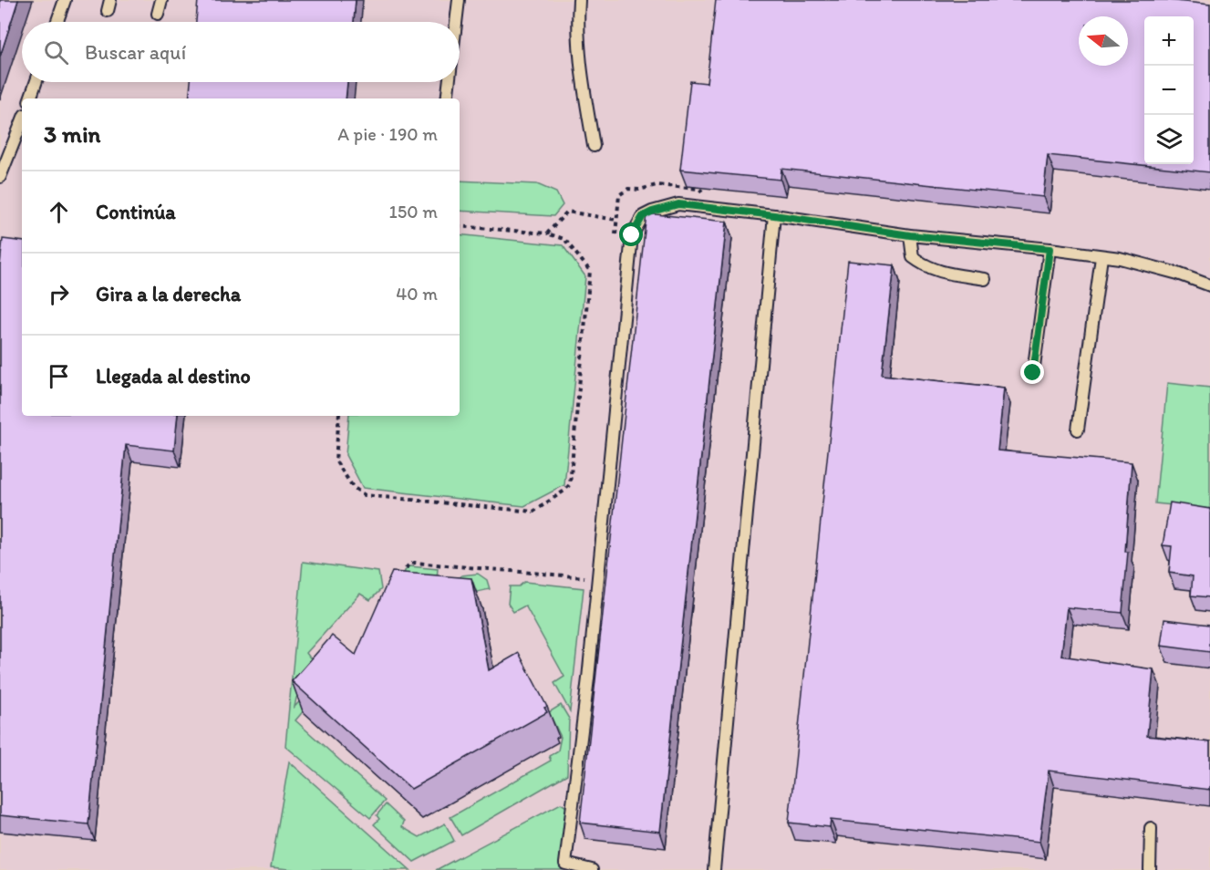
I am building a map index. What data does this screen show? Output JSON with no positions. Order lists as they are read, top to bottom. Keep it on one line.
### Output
{"north":"left","page":{"map_buttons":["+","−"],"search":"Buscar aquí","heading":["3 min","A pie · 190 m"],"list":[["Continúa","150 m"],["Gira a la derecha","40 m"],"Llegada al destino"]}}
